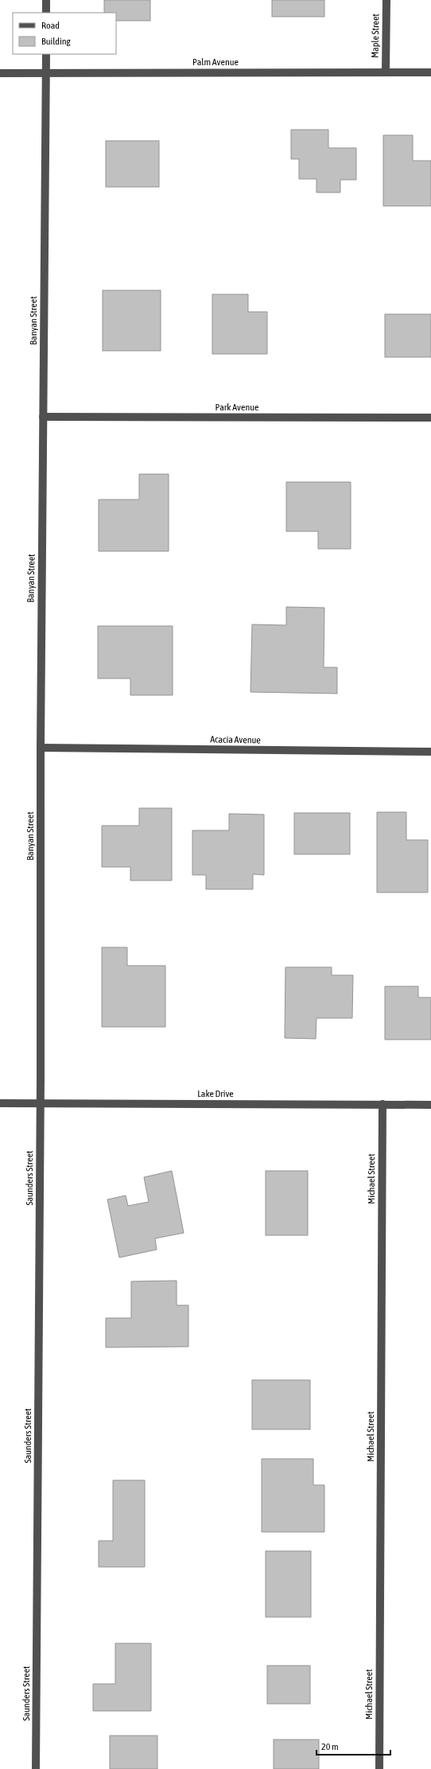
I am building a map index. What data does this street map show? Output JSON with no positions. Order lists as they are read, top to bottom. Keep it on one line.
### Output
{"streets":{"street":["Maple Street","Palm Avenue","Banyan Street","Park Avenue","Acacia Avenue","Lake Drive","Saunders Street","Michael Street"]},"crossings":[["Maple Street","Palm Avenue"],["Palm Avenue","Banyan Street"],["Banyan Street","Park Avenue"],["Banyan Street","Acacia Avenue"],["Banyan Street","Lake Drive"],["Banyan Street","Saunders Street"],["Lake Drive","Saunders Street"],["Lake Drive","Michael Street"]],"legend":["Road","Building"],"scale_bar":"20 m"}
